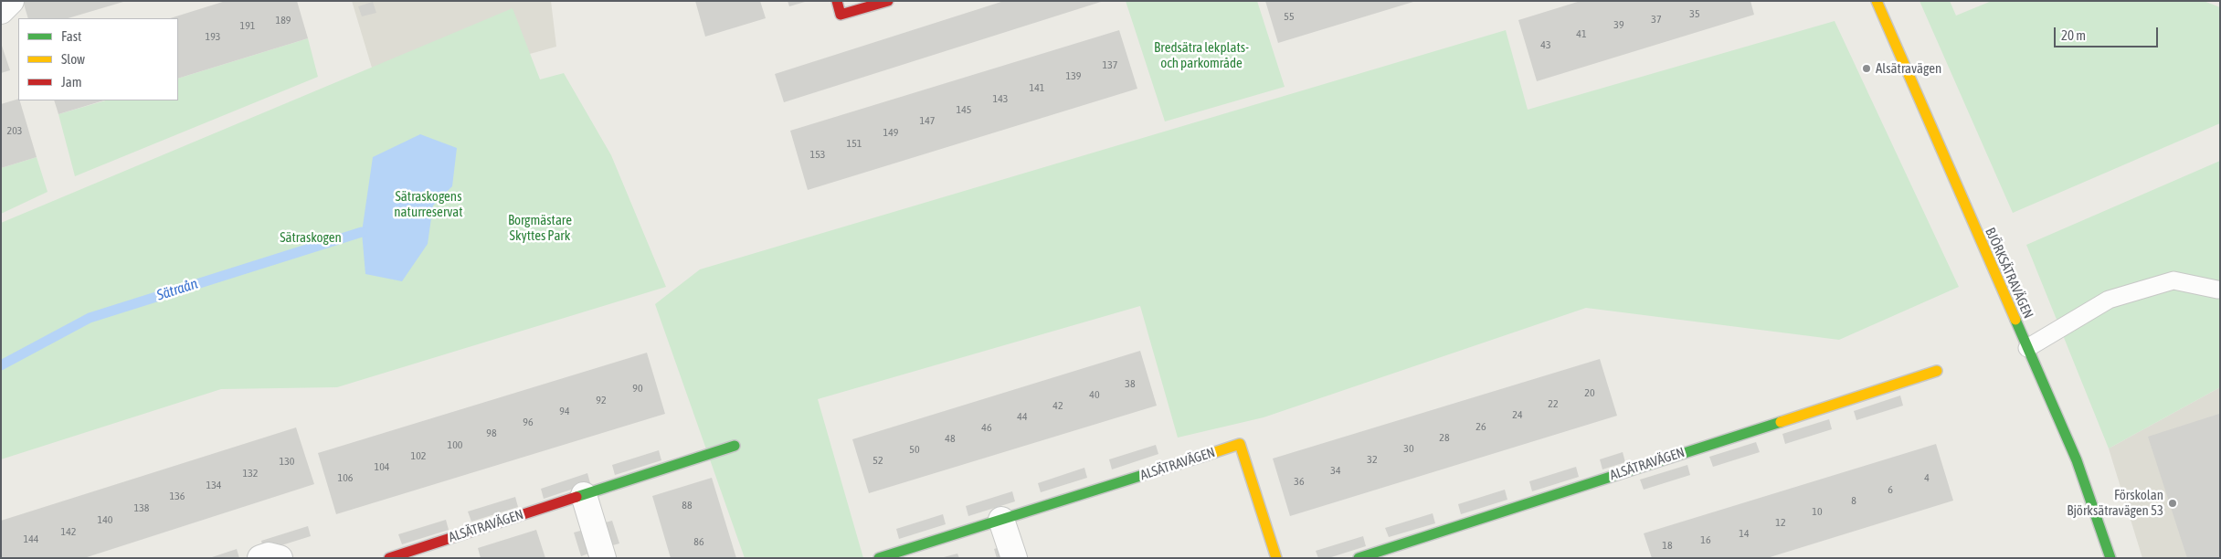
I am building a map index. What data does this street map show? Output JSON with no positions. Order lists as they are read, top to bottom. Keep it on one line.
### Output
{"streets":{"street":["BJÖRKSÄTRAVÄGEN","ALSÄTRAVÄGEN"]},"water":["Sätraån"],"parks":["Bredsätra lekplats- och parkområde","Sätraskogens naturreservat","Borgmästare Skyttes Park","Sätraskogen"],"places":["Alsätravägen","Förskolan Björksätravägen 53"],"house_numbers":["35","55","37","189","39","191","41","193","43","137","139","141","143","145","147","203","149","151","153","38","90","20","40","92","22","42","94","24","44","96","26","46","98","28","48","100","30","50","102","32","52","130","104","34","132","106","4","36","134","6","136","8","88","138","10","140","12","142","14","144","16","86","18"],"legend":["Fast","Slow","Jam"],"scale_bar":"20 m"}
